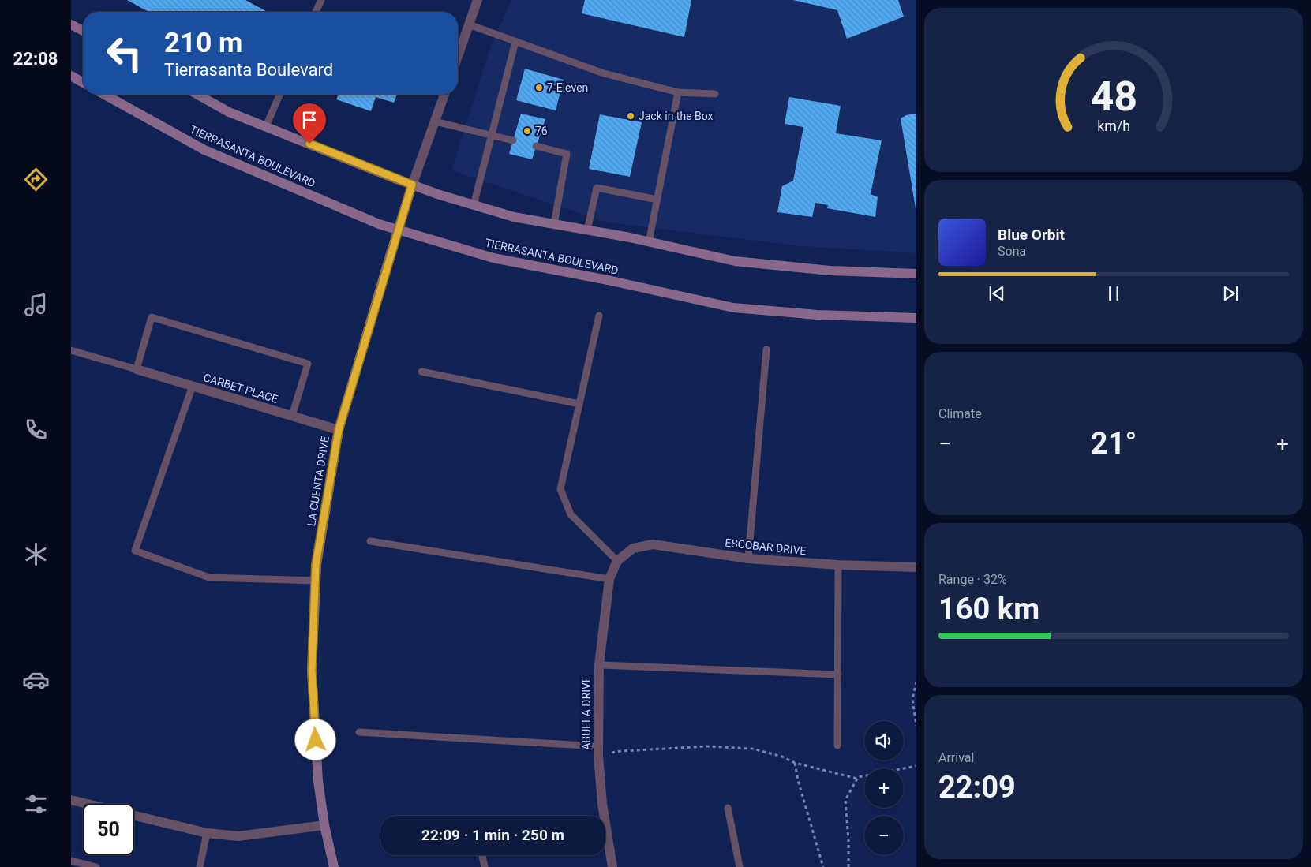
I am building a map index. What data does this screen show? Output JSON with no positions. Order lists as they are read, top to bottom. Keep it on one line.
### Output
{"streets":{"main road":["TIERRASANTA BOULEVARD","LA CUENTA DRIVE"],"street":["CARBET PLACE","ESCOBAR DRIVE","ABUELA DRIVE"]},"crossings":[["TIERRASANTA BOULEVARD","LA CUENTA DRIVE"],["CARBET PLACE","LA CUENTA DRIVE"],["ESCOBAR DRIVE","ABUELA DRIVE"]],"places":["7-Eleven","Jack in the Box","76"],"page":{"tabs":"22:08","turn":["210 m","Tierrasanta Boulevard"],"song":["Blue Orbit","Sona"],"tile":["Climate",["Range · 32%","160 km"],["Arrival","22:09"]],"heat":["−","21°","+"],"map_buttons":["+","−"],"limit":"50","trip":"22:09 · 1 min · 250 m","gauge":["48","km/h"]}}
